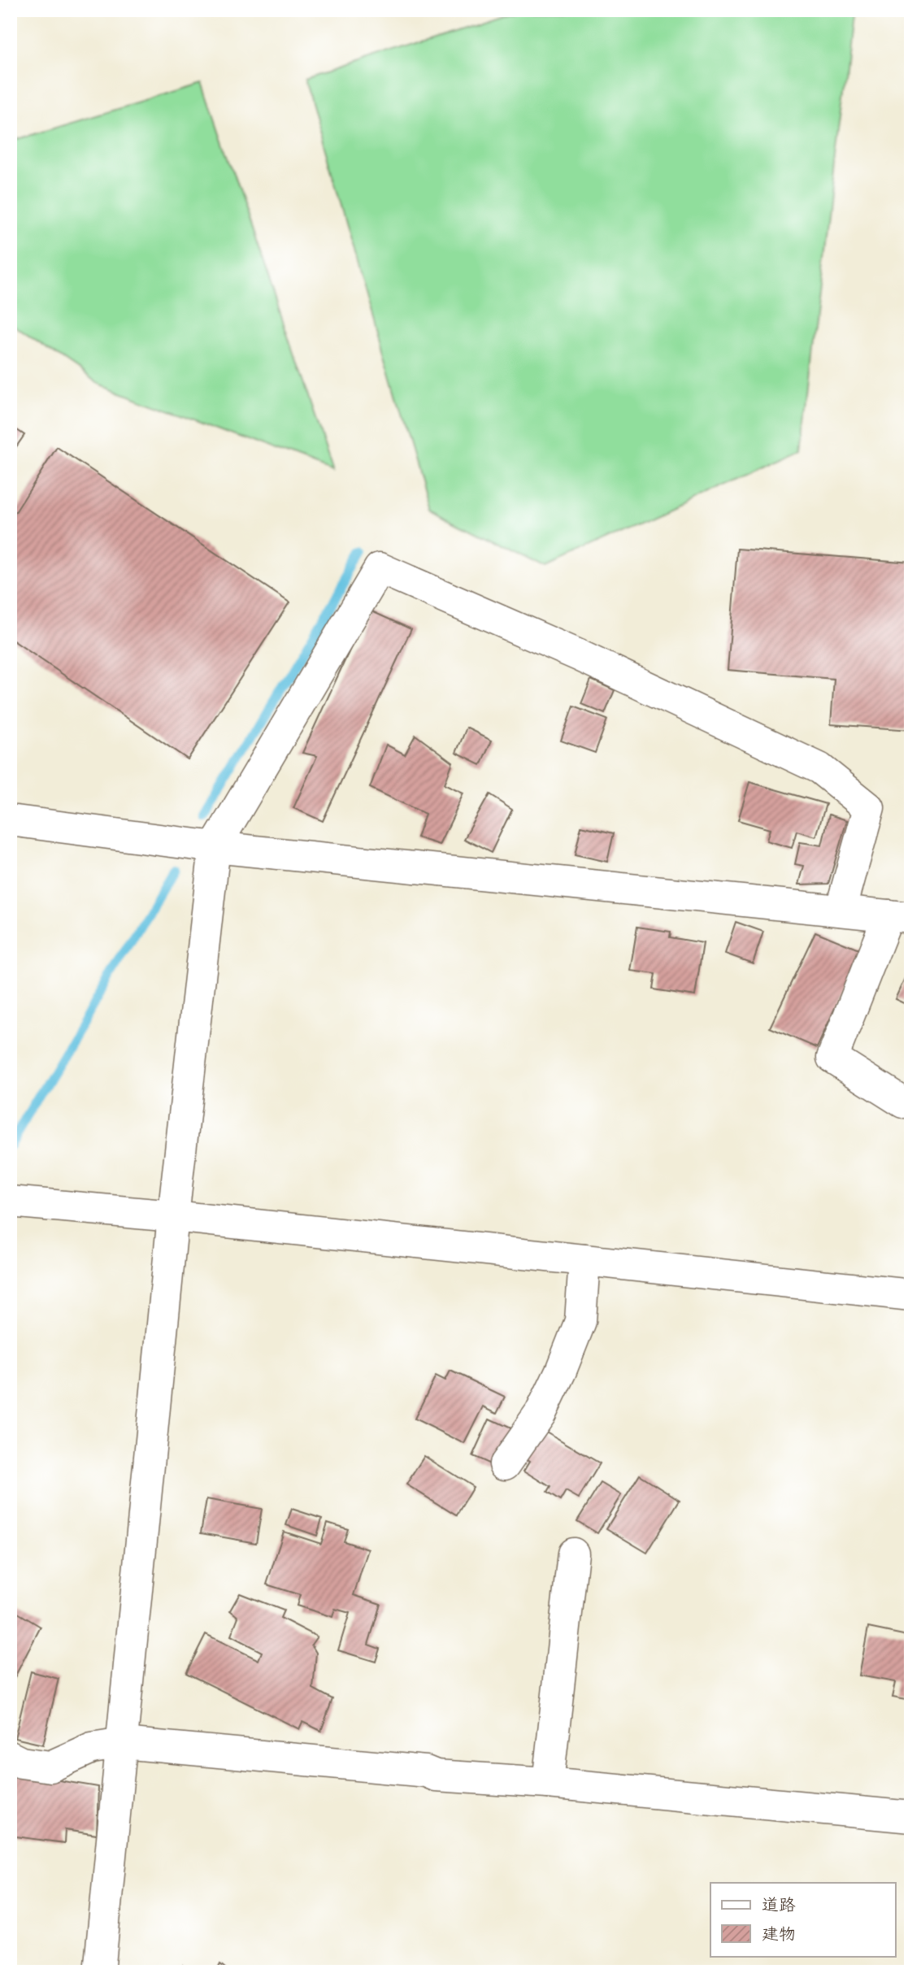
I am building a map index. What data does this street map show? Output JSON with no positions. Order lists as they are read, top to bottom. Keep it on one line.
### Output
{"legend":["道路","建物"]}
